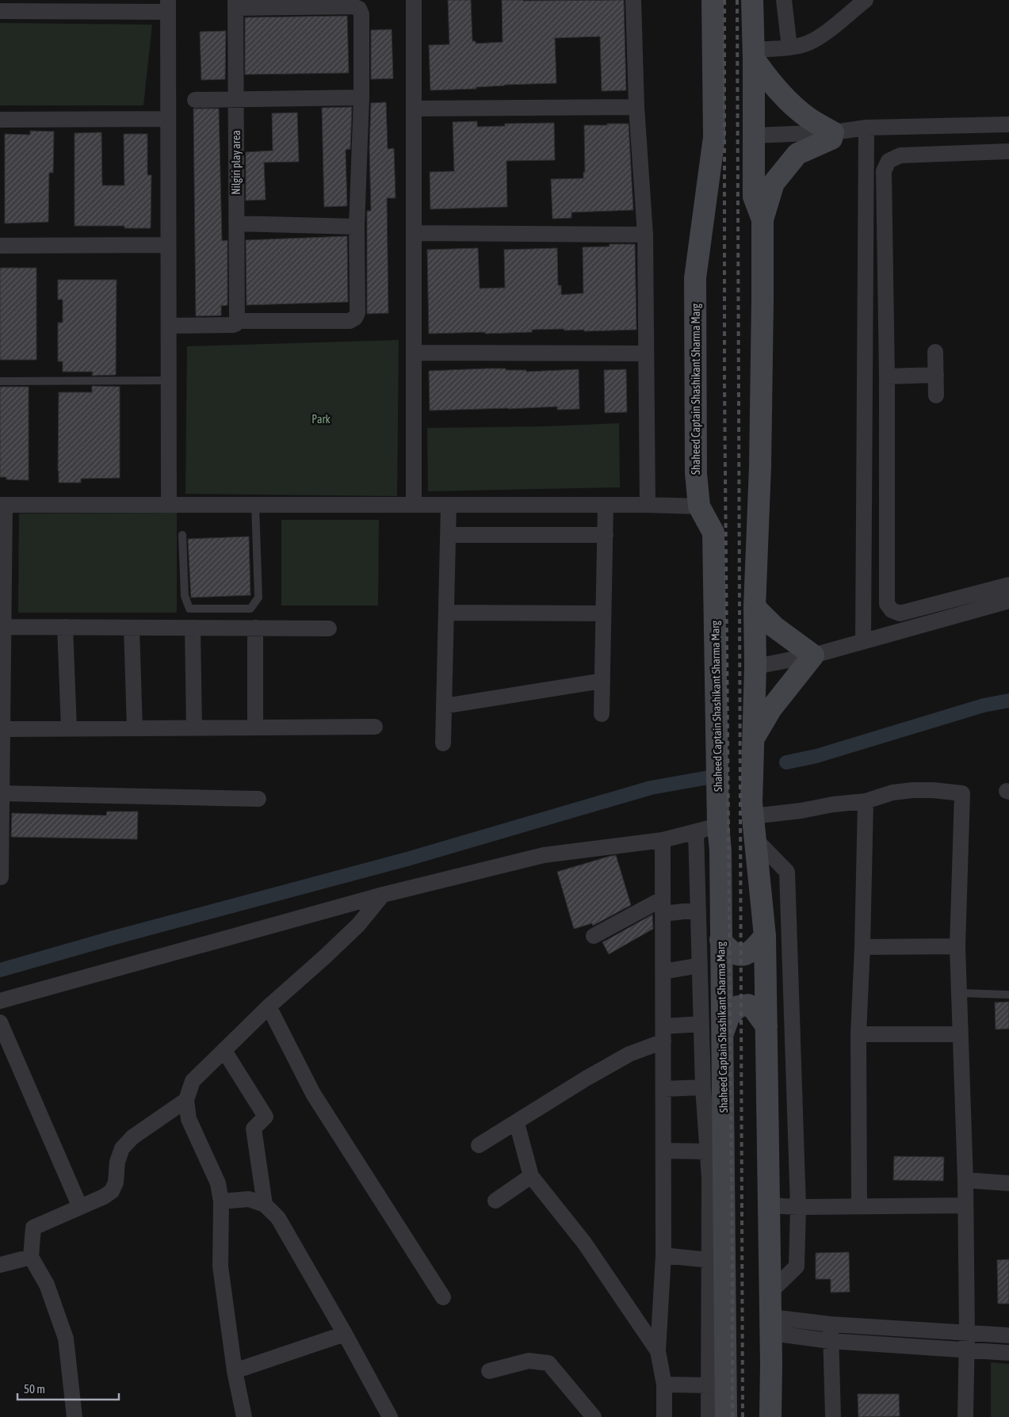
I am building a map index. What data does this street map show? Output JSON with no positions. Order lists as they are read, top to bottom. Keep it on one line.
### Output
{"streets":{"main road":["Shaheed Captain Shashikant Sharma Marg"],"street":["Nilgiri play area"]},"parks":["Park"],"scale_bar":"50 m"}
